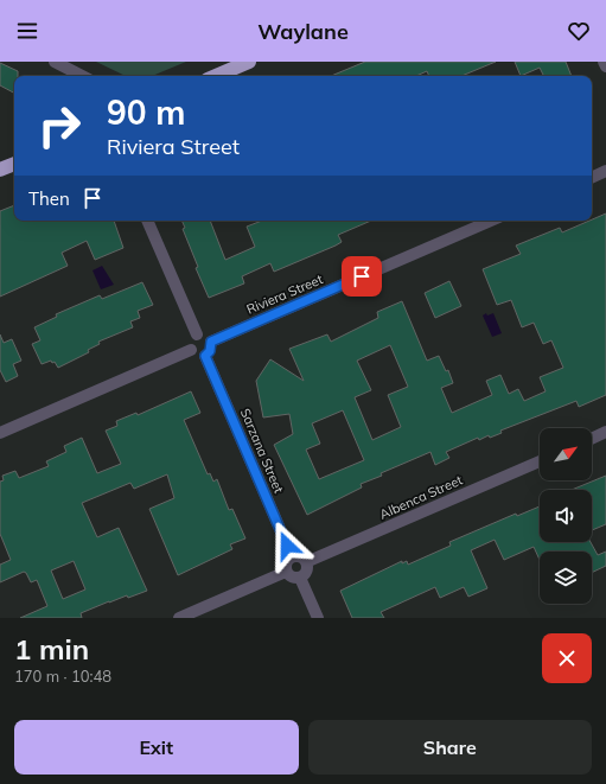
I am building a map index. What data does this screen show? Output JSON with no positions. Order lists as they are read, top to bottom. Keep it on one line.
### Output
{"streets":{"street":["Riviera Street","Sarzana Street","Albenca Street"]},"crossings":[["Riviera Street","Sarzana Street"],["Sarzana Street","Albenca Street"]],"north":"top right","page":{"header":"Waylane","turn":["90 m","Riviera Street"],"then":"Then","heading":["1 min","170 m · 10:48"],"buttons":["Exit","Share"]}}
